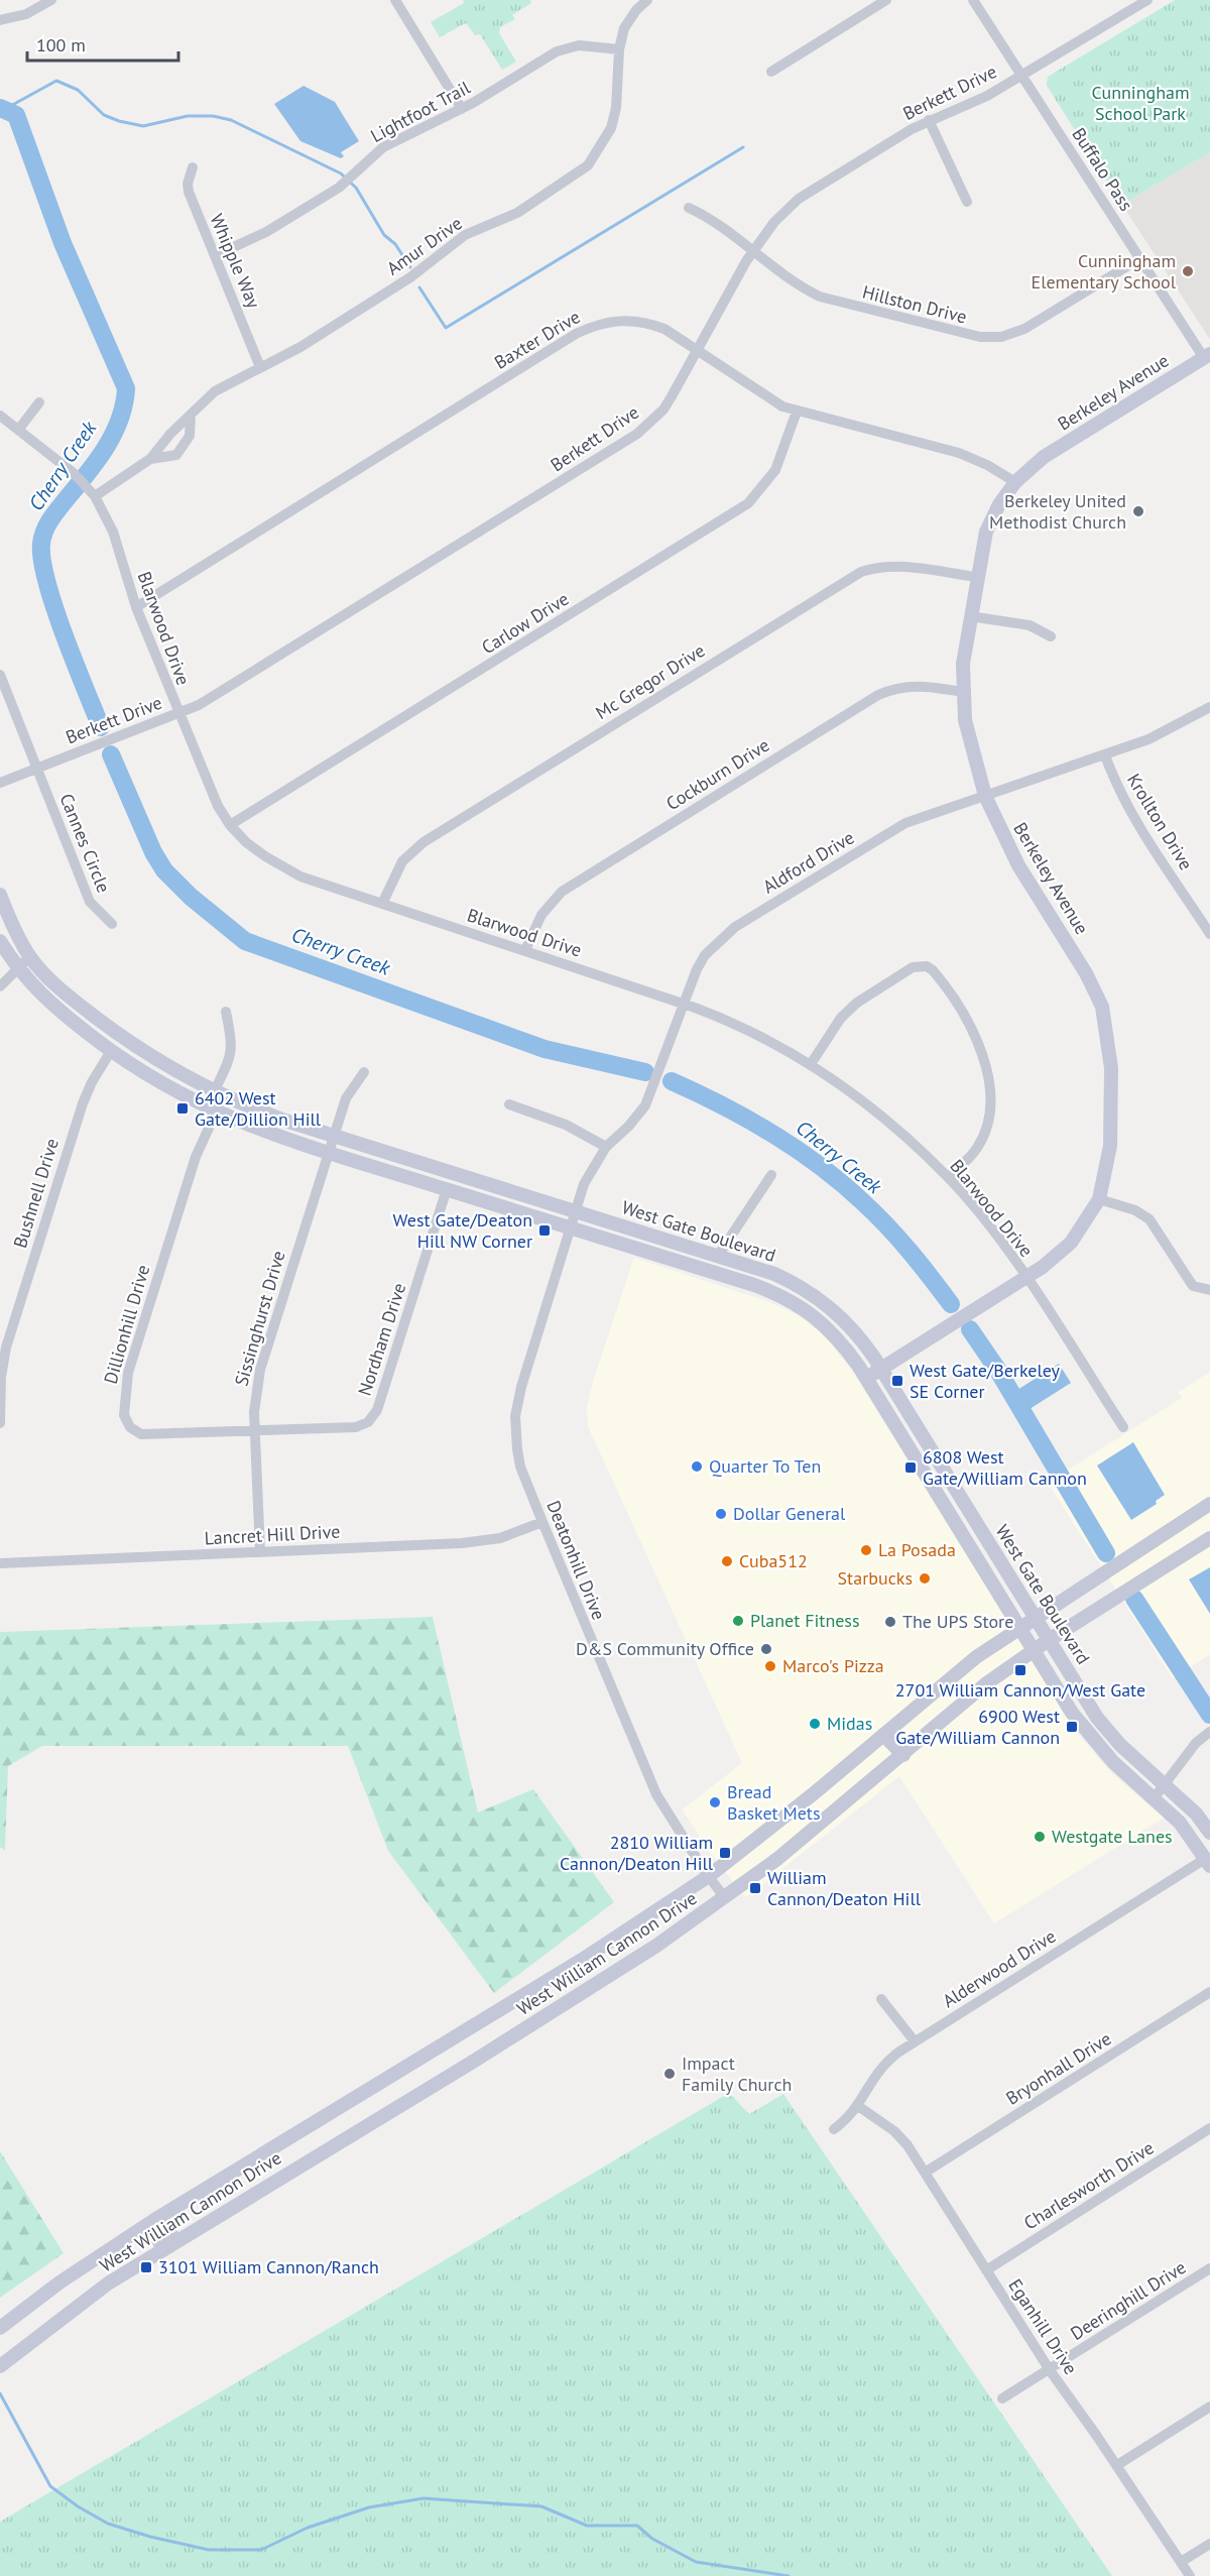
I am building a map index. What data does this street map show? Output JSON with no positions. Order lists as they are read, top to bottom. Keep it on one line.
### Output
{"streets":{"main road":["Berkeley Avenue","West Gate Boulevard","West William Cannon Drive"],"street":["Berkett Drive","Lightfoot Trail","Buffalo Pass","Amur Drive","Whipple Way","Hillston Drive","Baxter Drive","Carlow Drive","Blarwood Drive","Mc Gregor Drive","Cockburn Drive","Krollton Drive","Cannes Circle","Aldford Drive","Bushnell Drive","Sissinghurst Drive","Dillionhill Drive","Nordham Drive","Lancret Hill Drive","Deatonhill Drive","Alderwood Drive","Bryonhall Drive","Charlesworth Drive","Deeringhill Drive","Eganhill Drive"]},"crossings":[["Berkett Drive","Buffalo Pass"],["Berkett Drive","Hillston Drive"],["Berkett Drive","Baxter Drive"],["Berkett Drive","Blarwood Drive"],["Berkett Drive","Cannes Circle"],["Lightfoot Trail","Amur Drive"],["Lightfoot Trail","Whipple Way"],["Buffalo Pass","Hillston Drive"],["Buffalo Pass","Berkeley Avenue"],["Amur Drive","Whipple Way"],["Amur Drive","Blarwood Drive"],["Baxter Drive","Berkeley Avenue"],["Baxter Drive","Carlow Drive"],["Baxter Drive","Blarwood Drive"],["Berkeley Avenue","Blarwood Drive"],["Berkeley Avenue","Mc Gregor Drive"],["Berkeley Avenue","Cockburn Drive"],["Berkeley Avenue","Aldford Drive"],["Berkeley Avenue","West Gate Boulevard"],["Carlow Drive","Blarwood Drive"],["Blarwood Drive","Mc Gregor Drive"],["Blarwood Drive","Cockburn Drive"],["Blarwood Drive","Aldford Drive"],["Krollton Drive","Aldford Drive"],["Aldford Drive","West Gate Boulevard"],["Aldford Drive","Deatonhill Drive"],["Bushnell Drive","West Gate Boulevard"],["West Gate Boulevard","Sissinghurst Drive"],["West Gate Boulevard","Dillionhill Drive"],["West Gate Boulevard","Nordham Drive"],["West Gate Boulevard","Deatonhill Drive"],["West Gate Boulevard","West William Cannon Drive"],["West Gate Boulevard","Alderwood Drive"],["Sissinghurst Drive","Dillionhill Drive"],["Sissinghurst Drive","Nordham Drive"],["Sissinghurst Drive","Lancret Hill Drive"],["Dillionhill Drive","Nordham Drive"],["Lancret Hill Drive","Deatonhill Drive"],["Deatonhill Drive","West William Cannon Drive"],["Alderwood Drive","Eganhill Drive"],["Bryonhall Drive","Eganhill Drive"],["Charlesworth Drive","Eganhill Drive"],["Deeringhill Drive","Eganhill Drive"]],"water":["Cherry Creek"],"parks":["Cunningham School Park"],"places":{"other":["Cunningham Elementary School","Berkeley United Methodist Church","Quarter To Ten","Dollar General","La Posada","Cuba512","Starbucks","Planet Fitness","The UPS Store","D&S Community Office","Marco's Pizza","Midas","Bread Basket Mets","Westgate Lanes","Impact Family Church"],"transit":["6402 West Gate/Dillion Hill","West Gate/Deaton Hill NW Corner","West Gate/Berkeley SE Corner","6808 West Gate/William Cannon","2701 William Cannon/West Gate","6900 West Gate/William Cannon","2810 William Cannon/Deaton Hill","William Cannon/Deaton Hill","3101 William Cannon/Ranch"]},"scale_bar":"100 m"}
